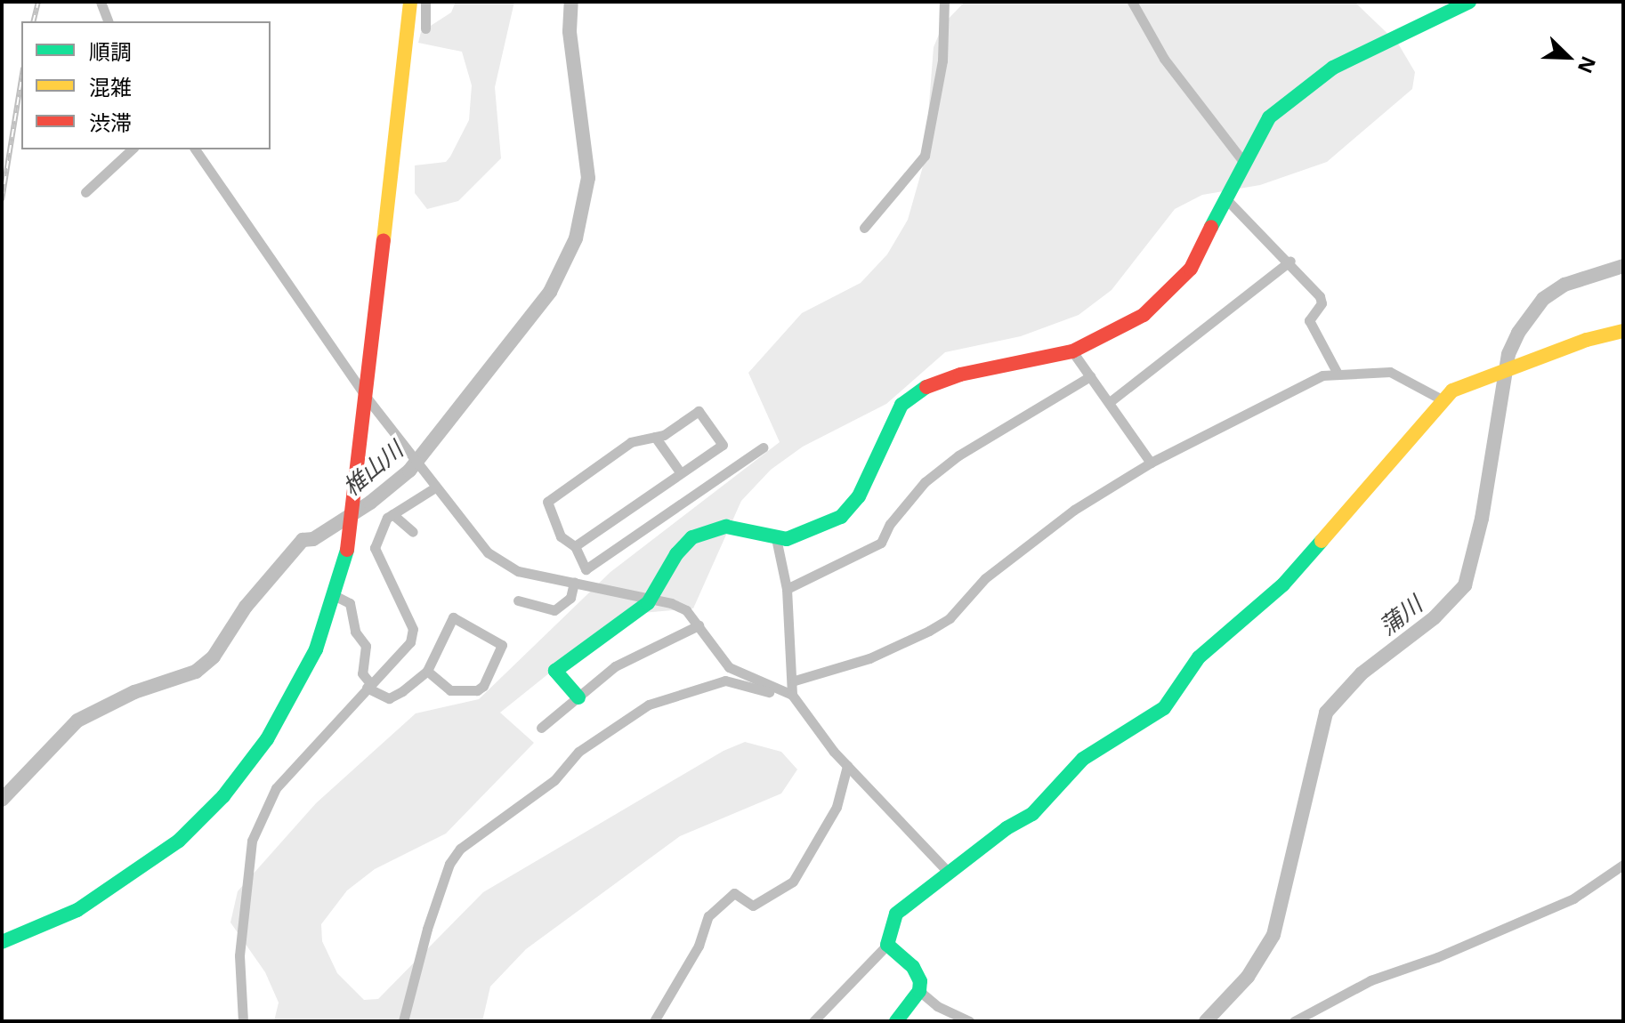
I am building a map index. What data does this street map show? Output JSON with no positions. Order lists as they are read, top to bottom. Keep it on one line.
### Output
{"water":["椎山川","蒲川"],"legend":["順調","混雑","渋滞"],"north":"bottom right"}
